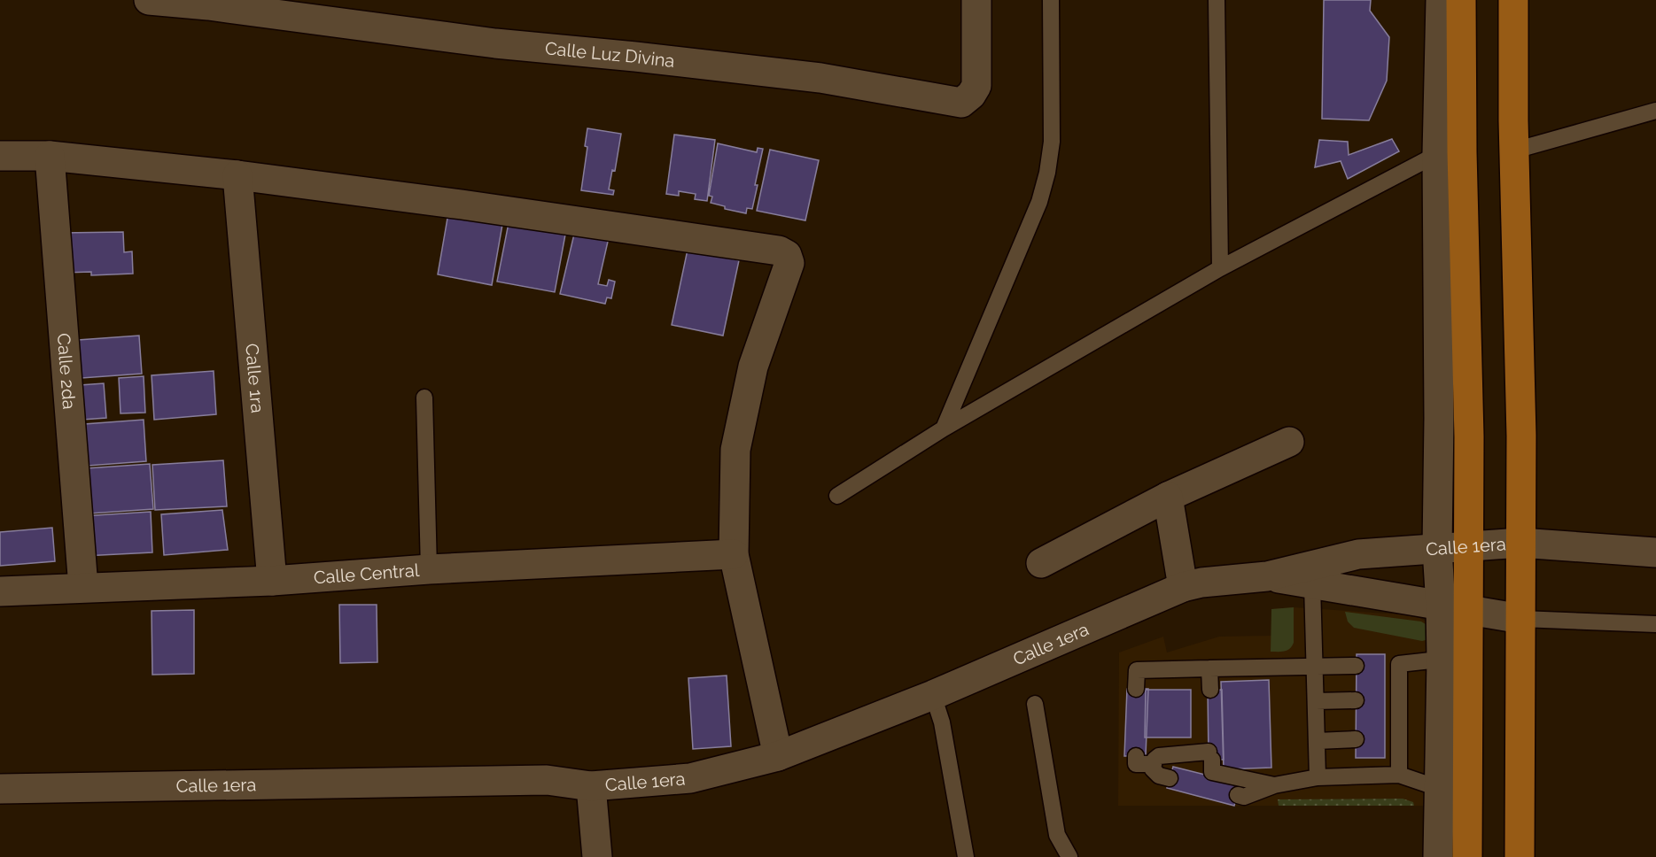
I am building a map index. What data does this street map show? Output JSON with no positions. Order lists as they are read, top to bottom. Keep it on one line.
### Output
{"streets":{"street":["Calle Luz Divina","Calle 2da","Calle 1ra","Calle 1era","Calle Central"]},"crossings":[["Calle 2da","Calle Central"],["Calle 1ra","Calle Central"]]}
